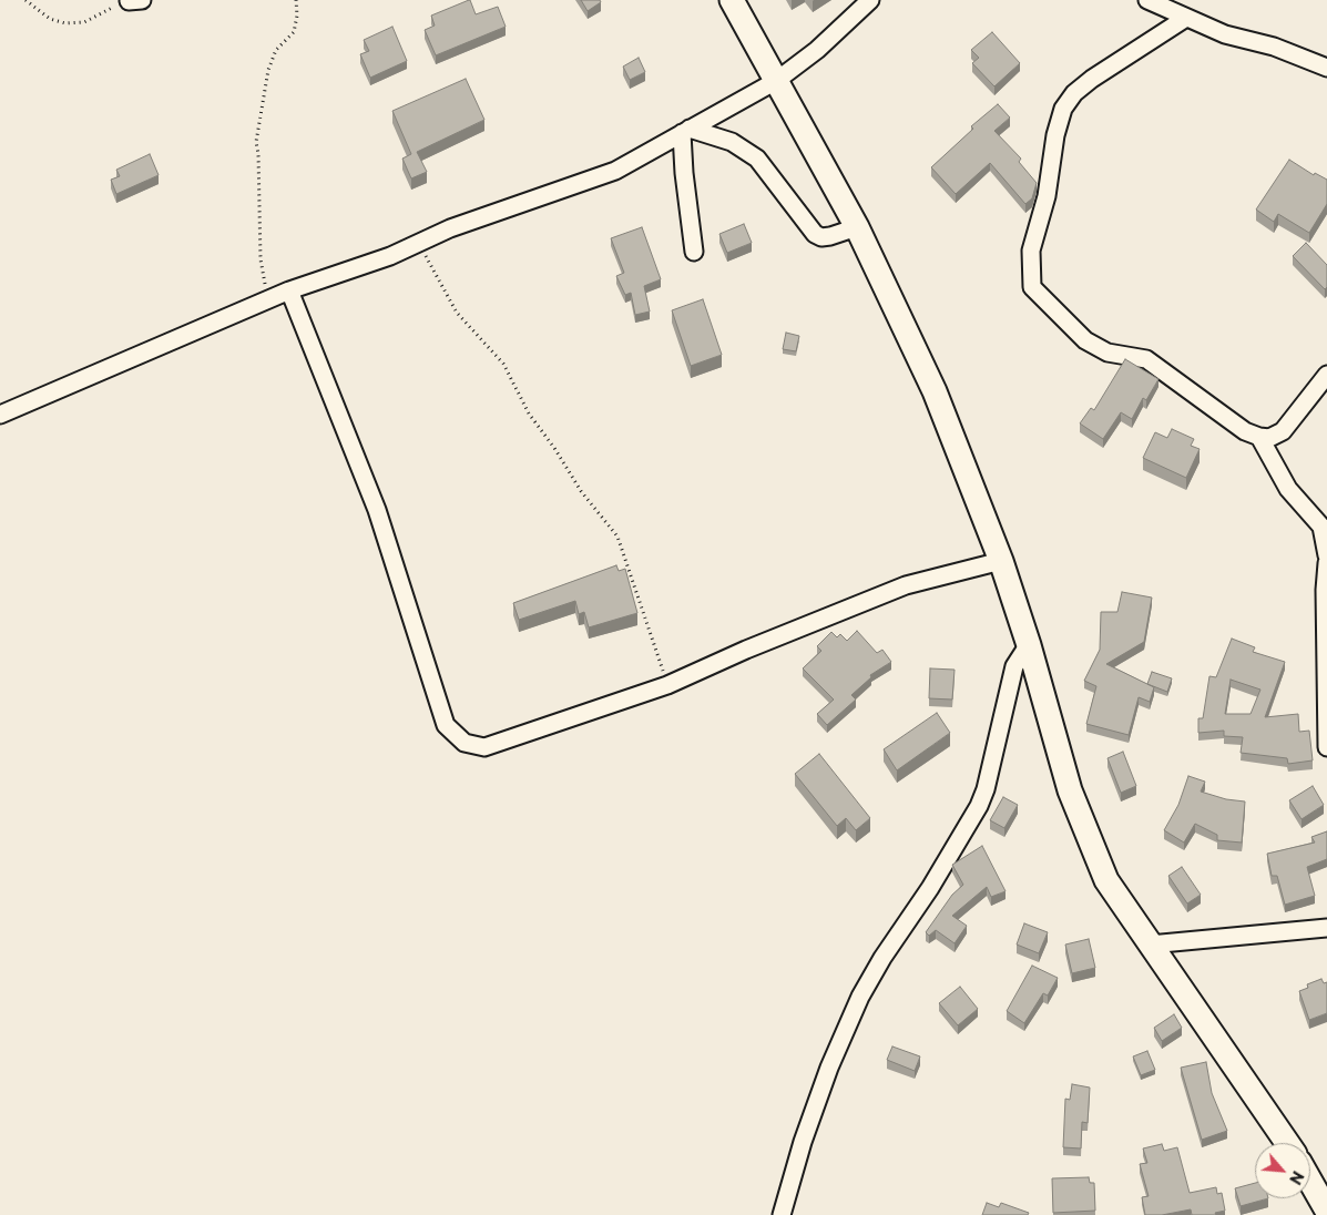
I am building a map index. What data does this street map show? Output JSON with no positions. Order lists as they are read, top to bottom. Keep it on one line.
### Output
{"north":"bottom right"}
